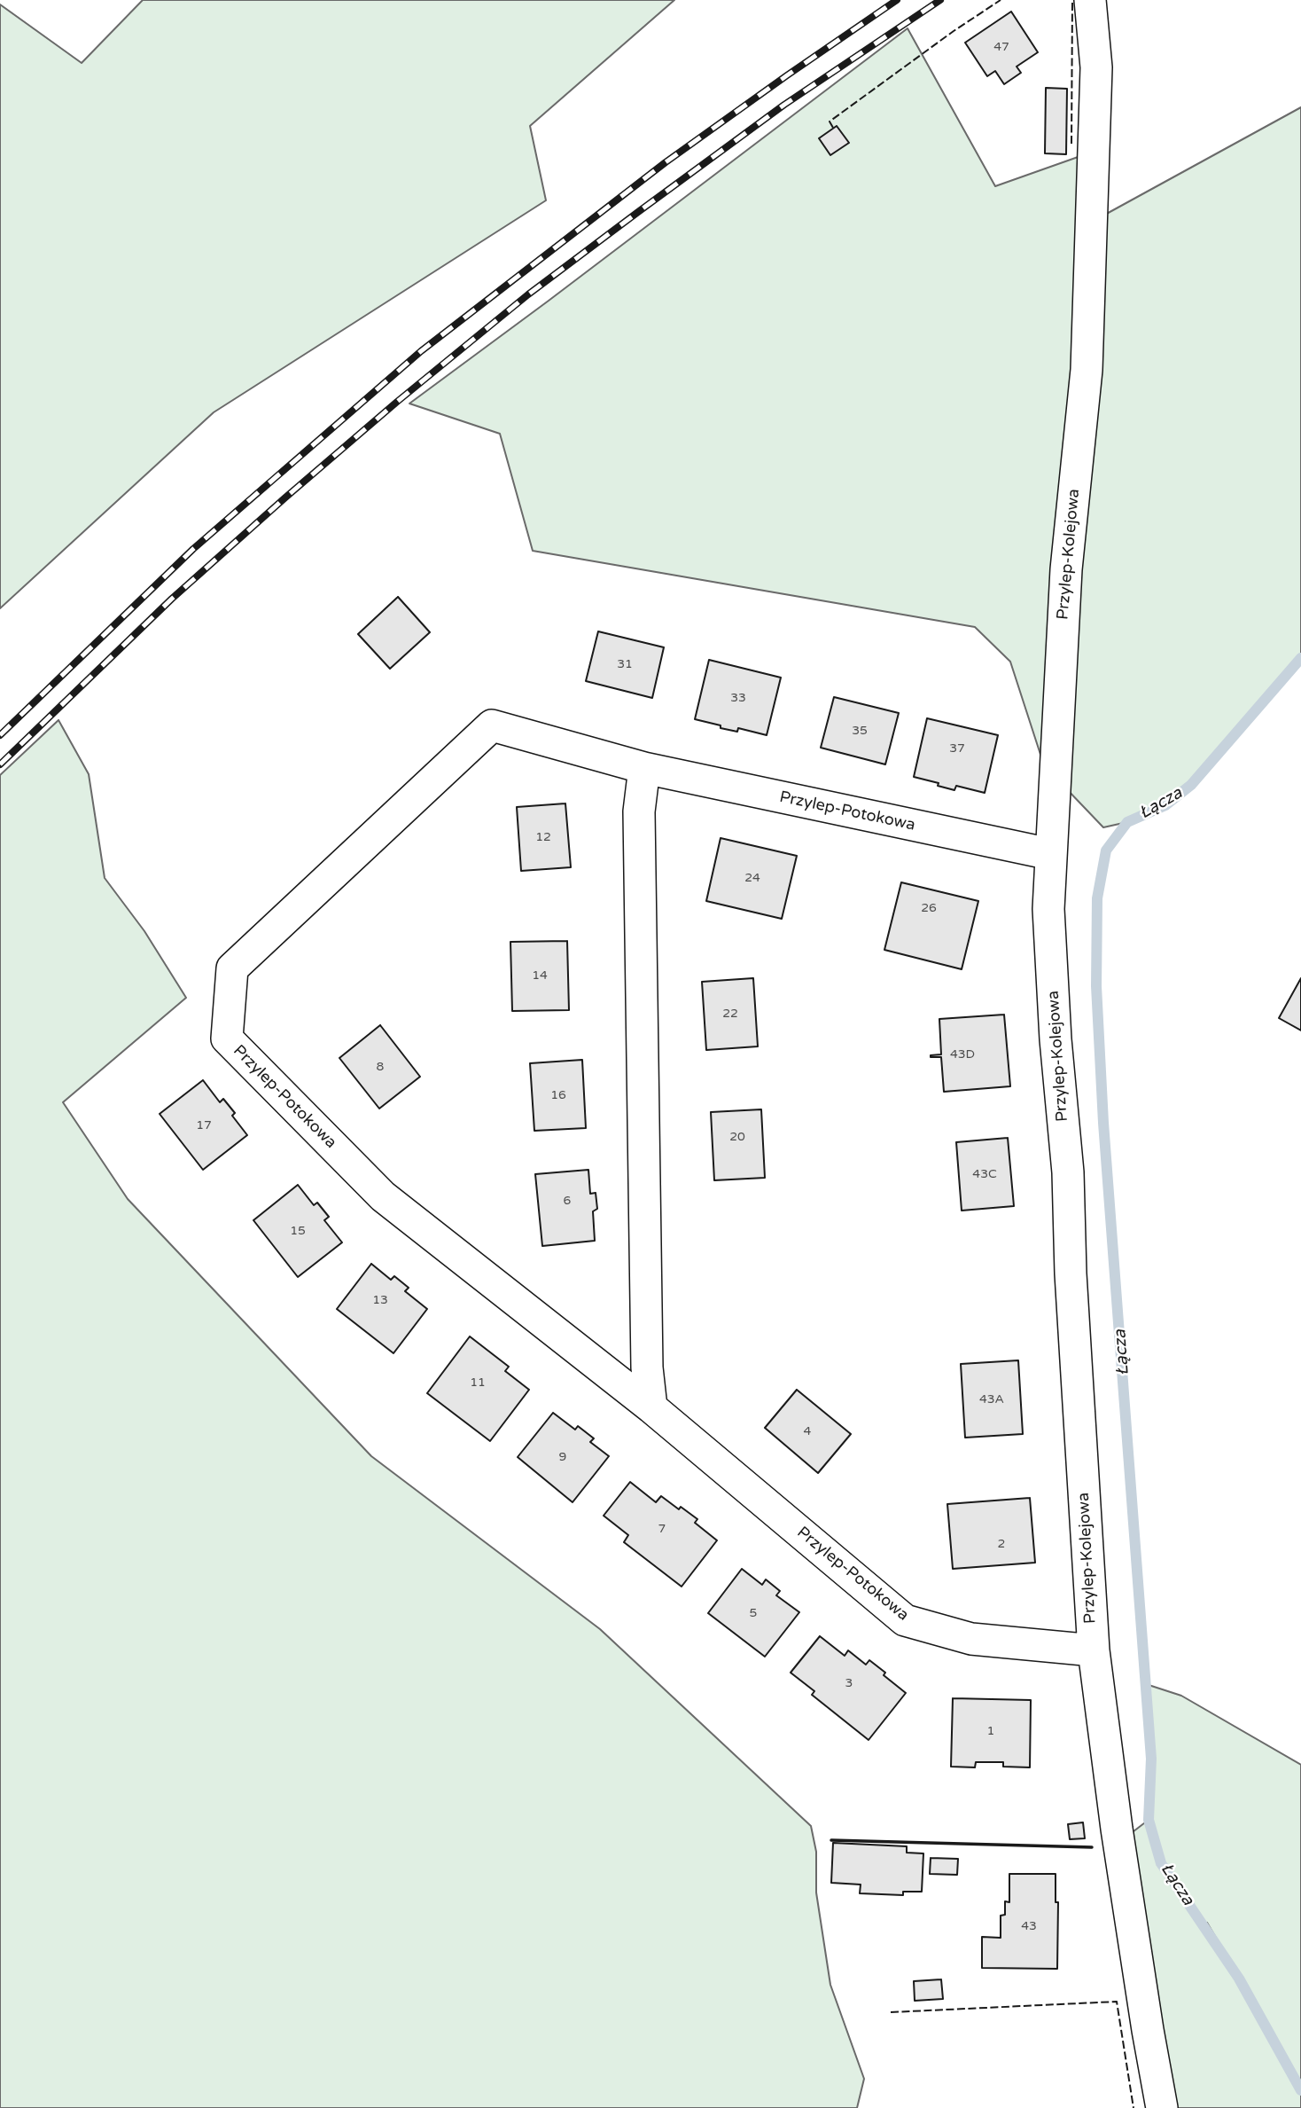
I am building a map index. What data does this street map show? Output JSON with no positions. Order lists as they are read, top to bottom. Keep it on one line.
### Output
{"streets":{"street":["Przylep-Kolejowa","Przylep-Potokowa"]},"crossings":[["Przylep-Kolejowa","Przylep-Potokowa"]],"water":["Łącza"],"house_numbers":["47","31","33","35","37","12","24","26","14","22","43D","8","16","17","20","43C","6","15","13","11","43A","4","9","7","2","5","3","1","43"]}
